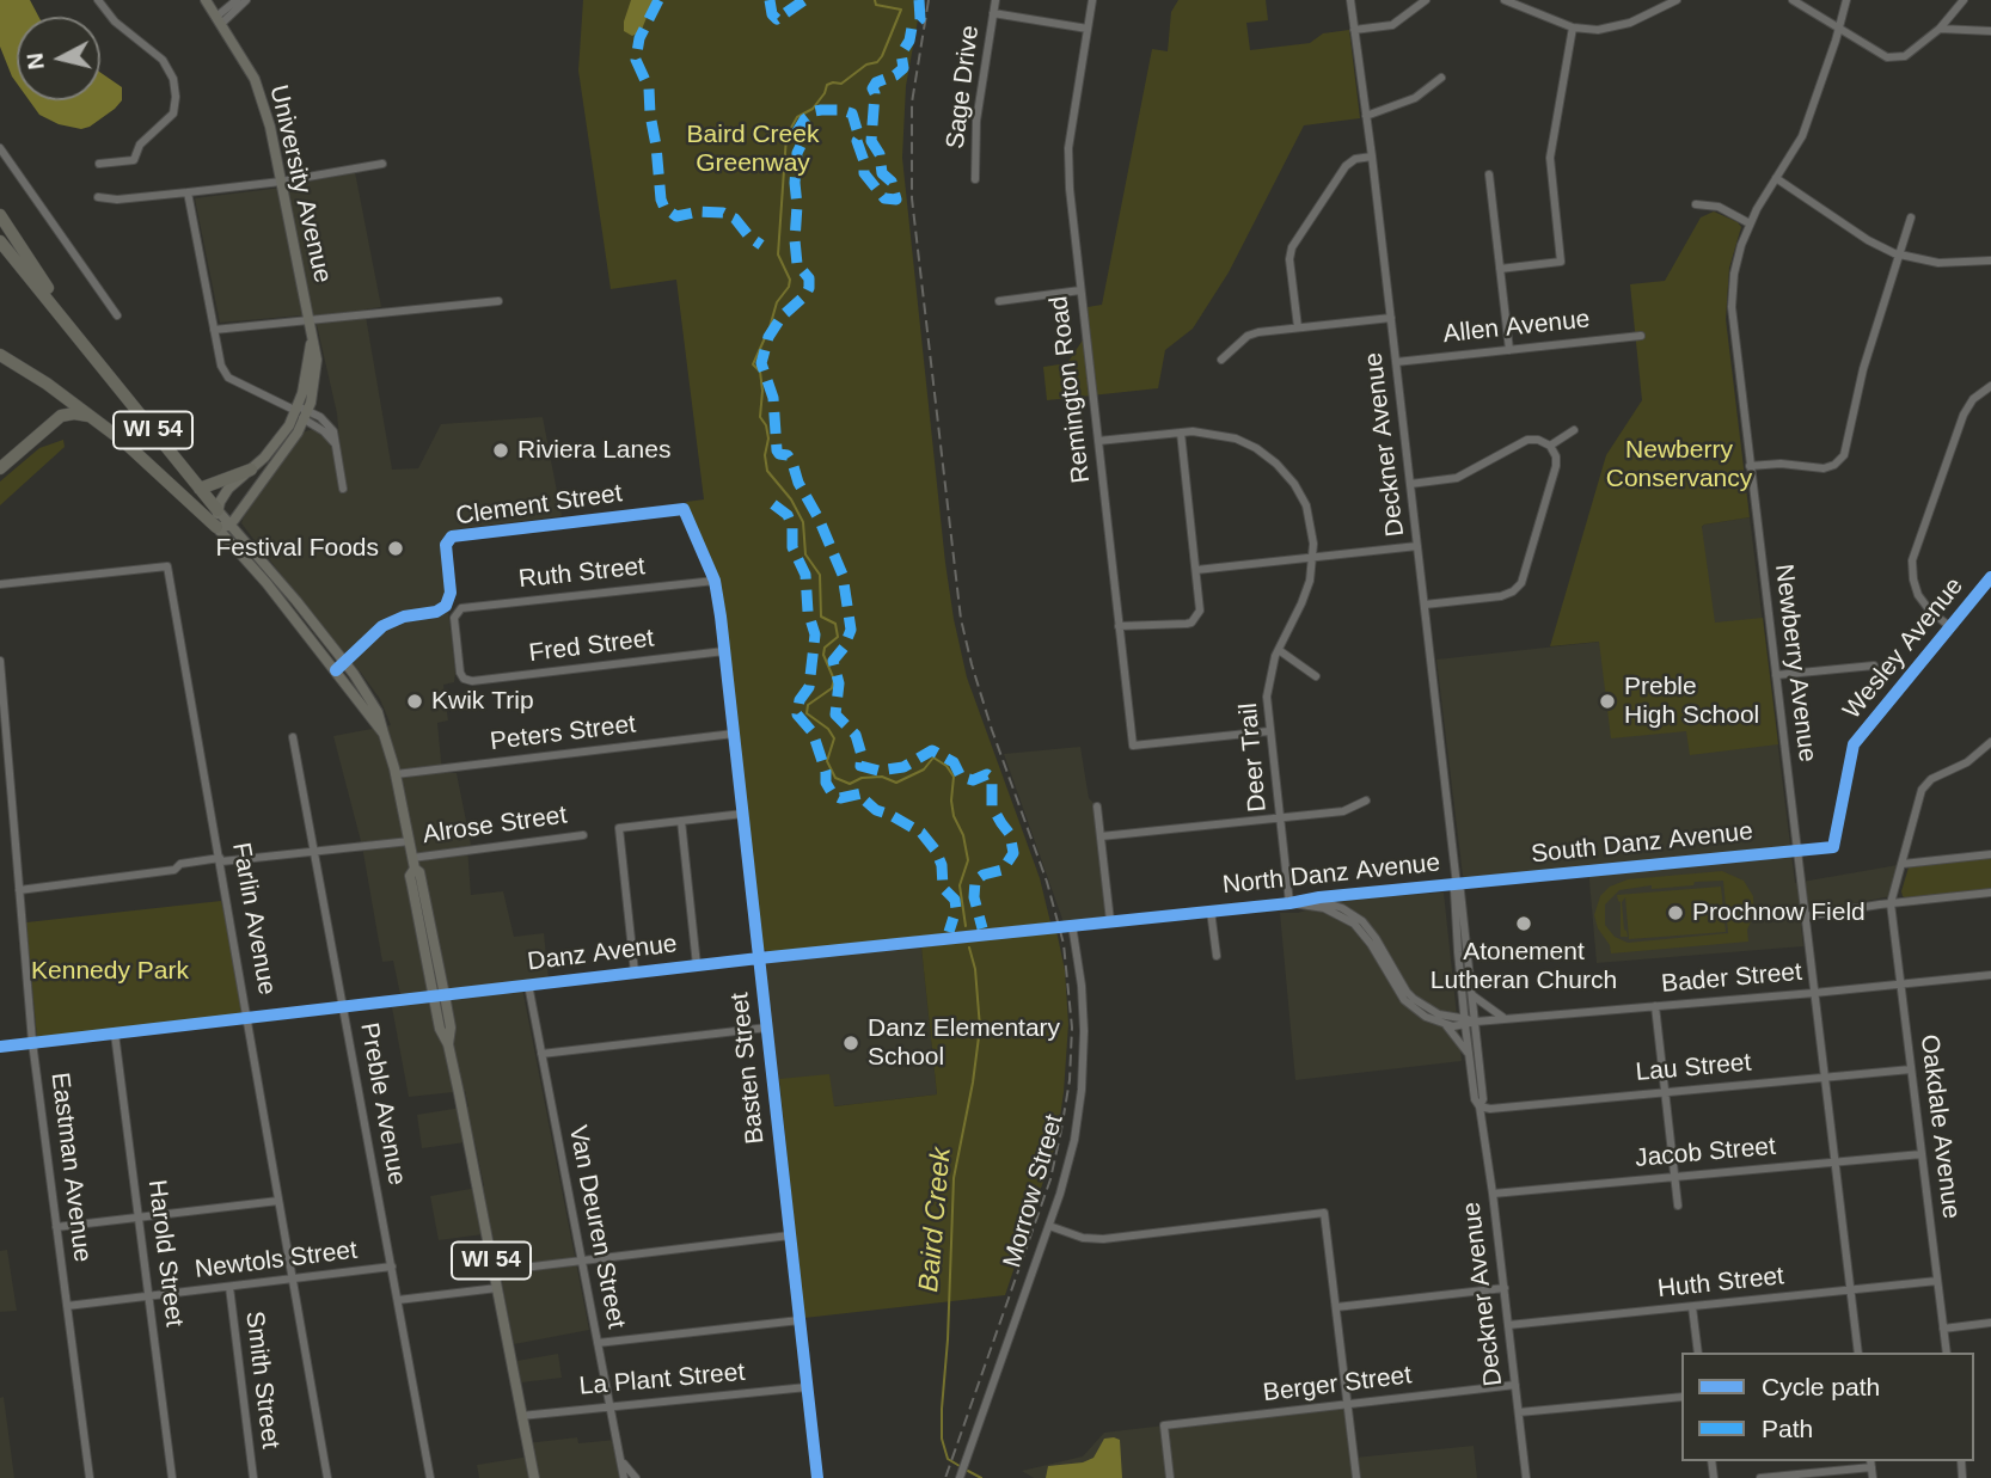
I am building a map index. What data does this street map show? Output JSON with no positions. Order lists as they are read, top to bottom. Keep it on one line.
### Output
{"streets":{"highway":["WI 54"],"main road":["University Avenue"],"street":["Sage Drive","Allen Avenue","Remington Road","Deckner Avenue","Clement Street","Ruth Street","Fred Street","Wesley Avenue","Newberry Avenue","Peters Street","Deer Trail","Alrose Street","South Danz Avenue","North Danz Avenue","Farlin Avenue","Danz Avenue","Bader Street","Basten Street","Lau Street","Preble Avenue","Oakdale Avenue","Jacob Street","Eastman Avenue","Morrow Street","Van Deuren Street","Harold Street","Newtols Street","Huth Street","Smith Street","La Plant Street","Berger Street"]},"crossings":[["Allen Avenue","Deckner Avenue"],["Remington Road","Deer Trail"],["WI 54","Clement Street"],["WI 54","Peters Street"],["WI 54","Alrose Street"],["WI 54","Danz Avenue"],["WI 54","La Plant Street"],["Deckner Avenue","South Danz Avenue"],["Deckner Avenue","North Danz Avenue"],["Deckner Avenue","Bader Street"],["Deckner Avenue","Lau Street"],["Deckner Avenue","Jacob Street"],["Deckner Avenue","Huth Street"],["Deckner Avenue","Berger Street"],["Clement Street","Basten Street"],["Ruth Street","Fred Street"],["Ruth Street","Basten Street"],["Fred Street","Basten Street"],["Wesley Avenue","South Danz Avenue"],["Newberry Avenue","South Danz Avenue"],["Newberry Avenue","Bader Street"],["Newberry Avenue","Lau Street"],["Newberry Avenue","Jacob Street"],["Newberry Avenue","Huth Street"],["Peters Street","Basten Street"],["Deer Trail","North Danz Avenue"],["South Danz Avenue","North Danz Avenue"],["North Danz Avenue","Danz Avenue"],["Farlin Avenue","Danz Avenue"],["Farlin Avenue","Newtols Street"],["Danz Avenue","Basten Street"],["Danz Avenue","Preble Avenue"],["Danz Avenue","Eastman Avenue"],["Danz Avenue","Morrow Street"],["Danz Avenue","Van Deuren Street"],["Danz Avenue","Harold Street"],["Bader Street","Oakdale Avenue"],["Basten Street","La Plant Street"],["Lau Street","Oakdale Avenue"],["Preble Avenue","Newtols Street"],["Oakdale Avenue","Jacob Street"],["Oakdale Avenue","Huth Street"],["Eastman Avenue","Newtols Street"],["Van Deuren Street","La Plant Street"],["Harold Street","Newtols Street"],["Newtols Street","Smith Street"]],"water":["Baird Creek"],"parks":["Baird Creek Greenway","Newberry Conservancy","Kennedy Park"],"places":["Riviera Lanes","Festival Foods","Kwik Trip","Preble High School","Prochnow Field","Atonement Lutheran Church","Danz Elementary School"],"legend":["Cycle path","Path"],"north":"left"}
